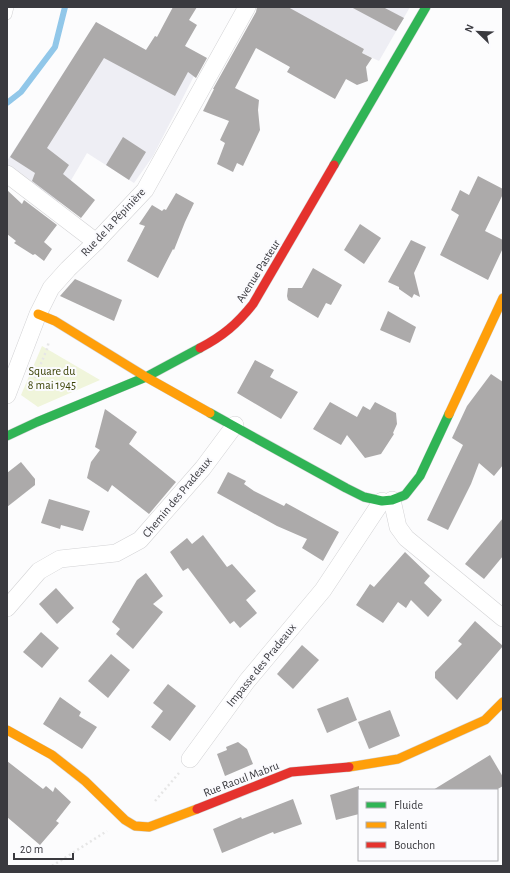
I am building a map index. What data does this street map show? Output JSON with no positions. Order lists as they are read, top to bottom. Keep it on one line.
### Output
{"streets":{"street":["Rue de la Pépinière","Avenue Pasteur","Chemin des Pradeaux","Impasse des Pradeaux","Rue Raoul Mabru"]},"parks":["Square du 8 mai 1945"],"legend":["Fluide","Ralenti","Bouchon"],"scale_bar":"20 m","north":"top left"}
